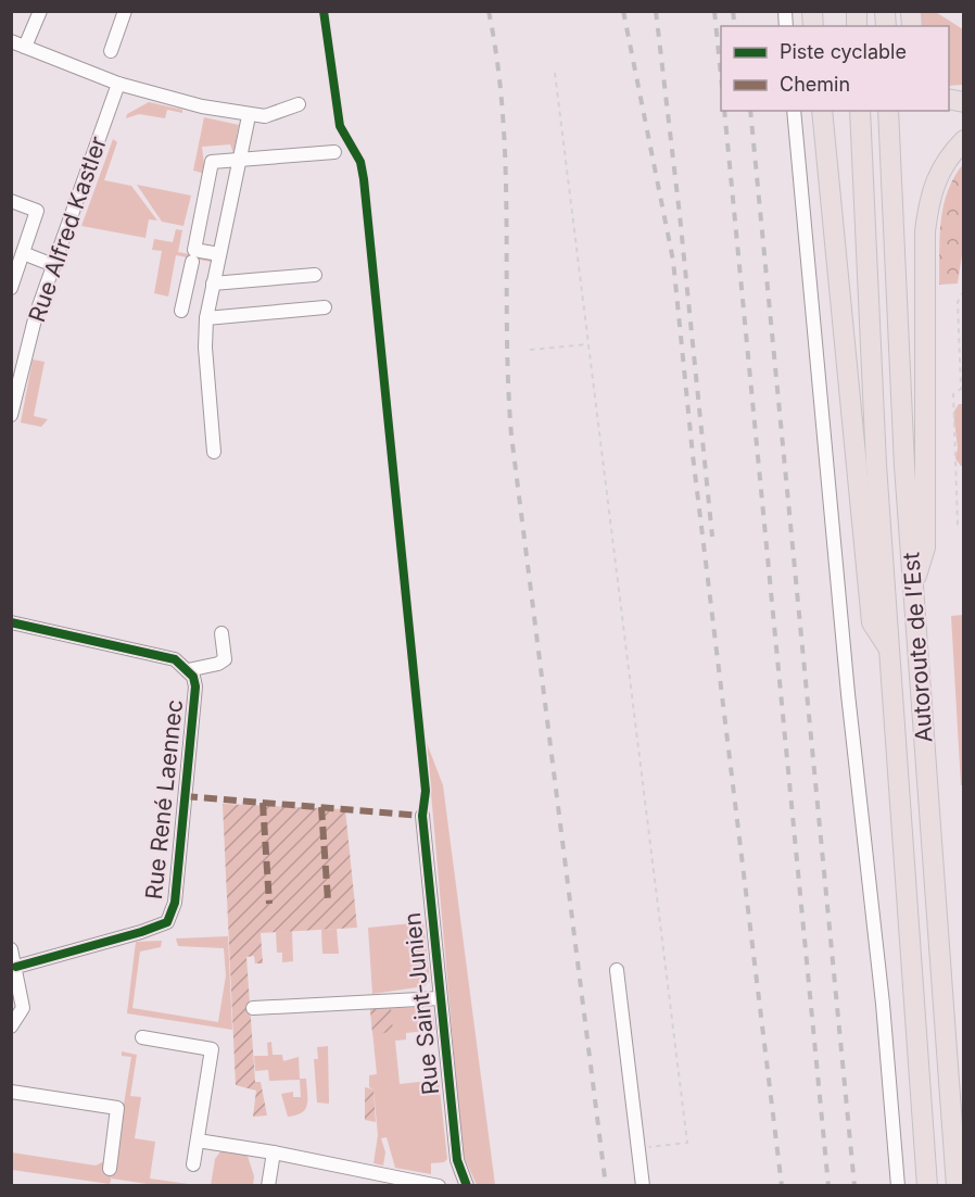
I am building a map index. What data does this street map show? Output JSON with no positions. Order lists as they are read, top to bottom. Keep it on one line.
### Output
{"streets":{"highway":["Autoroute de l’Est"],"street":["Rue Alfred Kastler","Rue René Laennec","Rue Saint-Junien"]},"legend":["Piste cyclable","Chemin"]}
